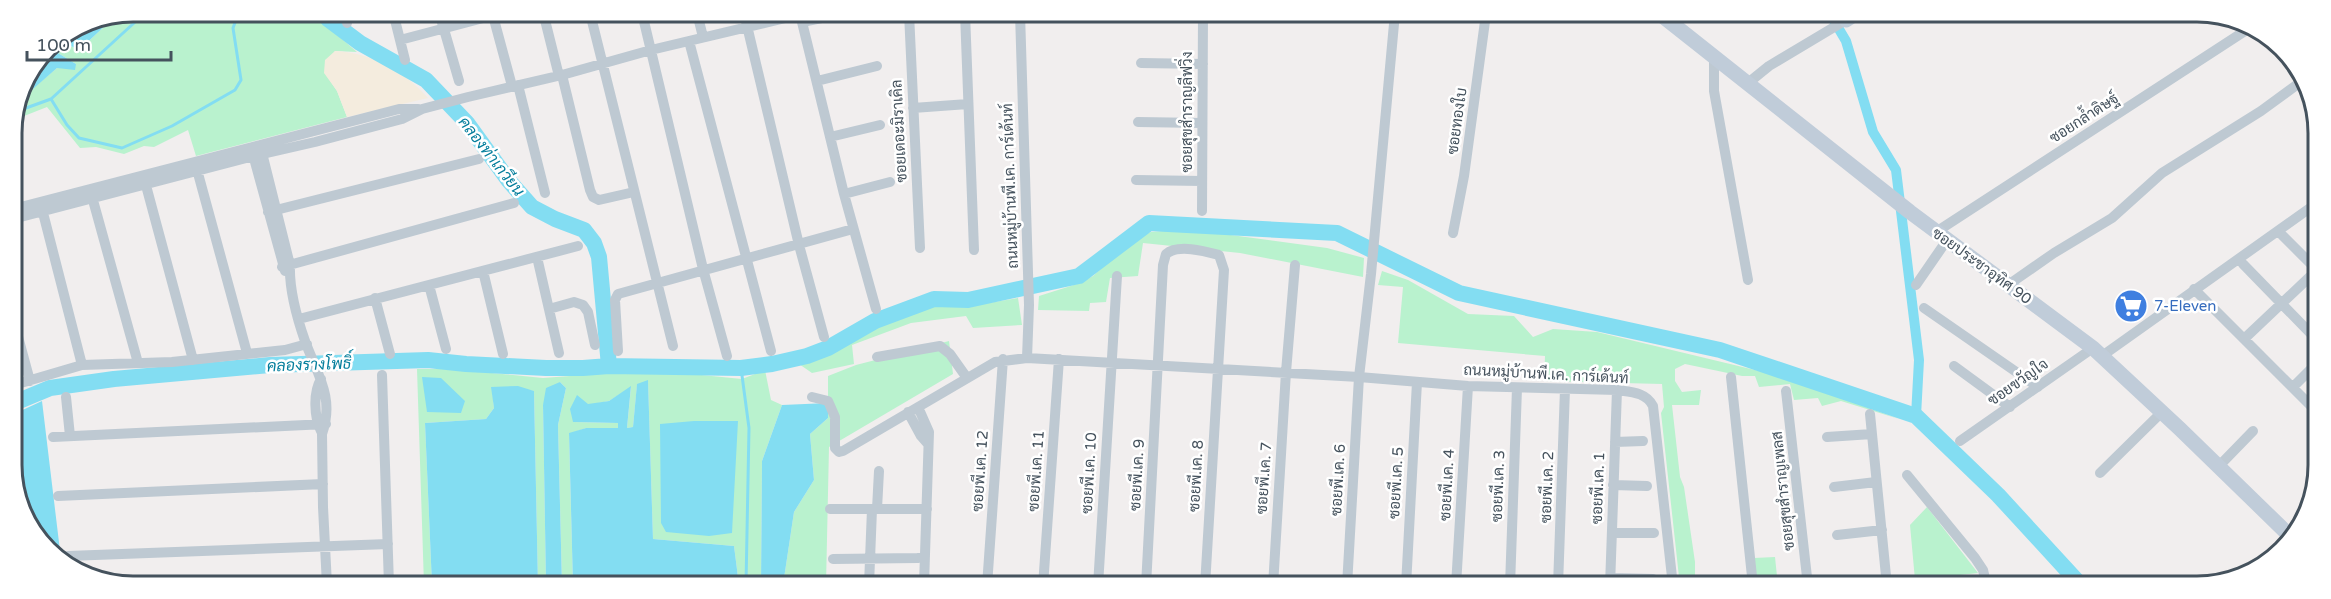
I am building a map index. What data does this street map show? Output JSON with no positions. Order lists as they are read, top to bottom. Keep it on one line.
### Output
{"streets":{"street":["ซอยสุขสำราญลีฟวิ่ง","ซอยกล้ำดิษฐ์","ซอยทองใบ","ซอยเดอะมิราเคิล","ถนนหมู่บ้านพี.เค. การ์เด้นท์","ซอยประชาอุทิศ 90","ซอยขวัญใจ","ซอยพี.เค. 12","ซอยพี.เค. 11","ซอยพี.เค. 10","ซอยพี.เค. 9","ซอยพี.เค. 8","ซอยพี.เค. 7","ซอยพี.เค. 6","ซอยพี.เค. 5","ซอยพี.เค. 4","ซอยพี.เค. 3","ซอยพี.เค. 2","ซอยพี.เค. 1","ซอยสุขสำราญเพลส"]},"crossings":[["ซอยกล้ำดิษฐ์","ซอยประชาอุทิศ 90"],["ถนนหมู่บ้านพี.เค. การ์เด้นท์","ซอยพี.เค. 12"],["ถนนหมู่บ้านพี.เค. การ์เด้นท์","ซอยพี.เค. 11"],["ถนนหมู่บ้านพี.เค. การ์เด้นท์","ซอยพี.เค. 10"],["ถนนหมู่บ้านพี.เค. การ์เด้นท์","ซอยพี.เค. 9"],["ถนนหมู่บ้านพี.เค. การ์เด้นท์","ซอยพี.เค. 8"],["ถนนหมู่บ้านพี.เค. การ์เด้นท์","ซอยพี.เค. 7"],["ถนนหมู่บ้านพี.เค. การ์เด้นท์","ซอยพี.เค. 6"],["ถนนหมู่บ้านพี.เค. การ์เด้นท์","ซอยพี.เค. 5"],["ถนนหมู่บ้านพี.เค. การ์เด้นท์","ซอยพี.เค. 4"],["ถนนหมู่บ้านพี.เค. การ์เด้นท์","ซอยพี.เค. 3"],["ถนนหมู่บ้านพี.เค. การ์เด้นท์","ซอยพี.เค. 2"],["ถนนหมู่บ้านพี.เค. การ์เด้นท์","ซอยพี.เค. 1"],["ซอยประชาอุทิศ 90","ซอยขวัญใจ"],["ซอยพี.เค. 9","ซอยพี.เค. 8"]],"water":["คลองท่าเกวียน","คลองรางโพธิ์"],"places":{"supermarket":["7-Eleven"]},"scale_bar":"100 m"}
